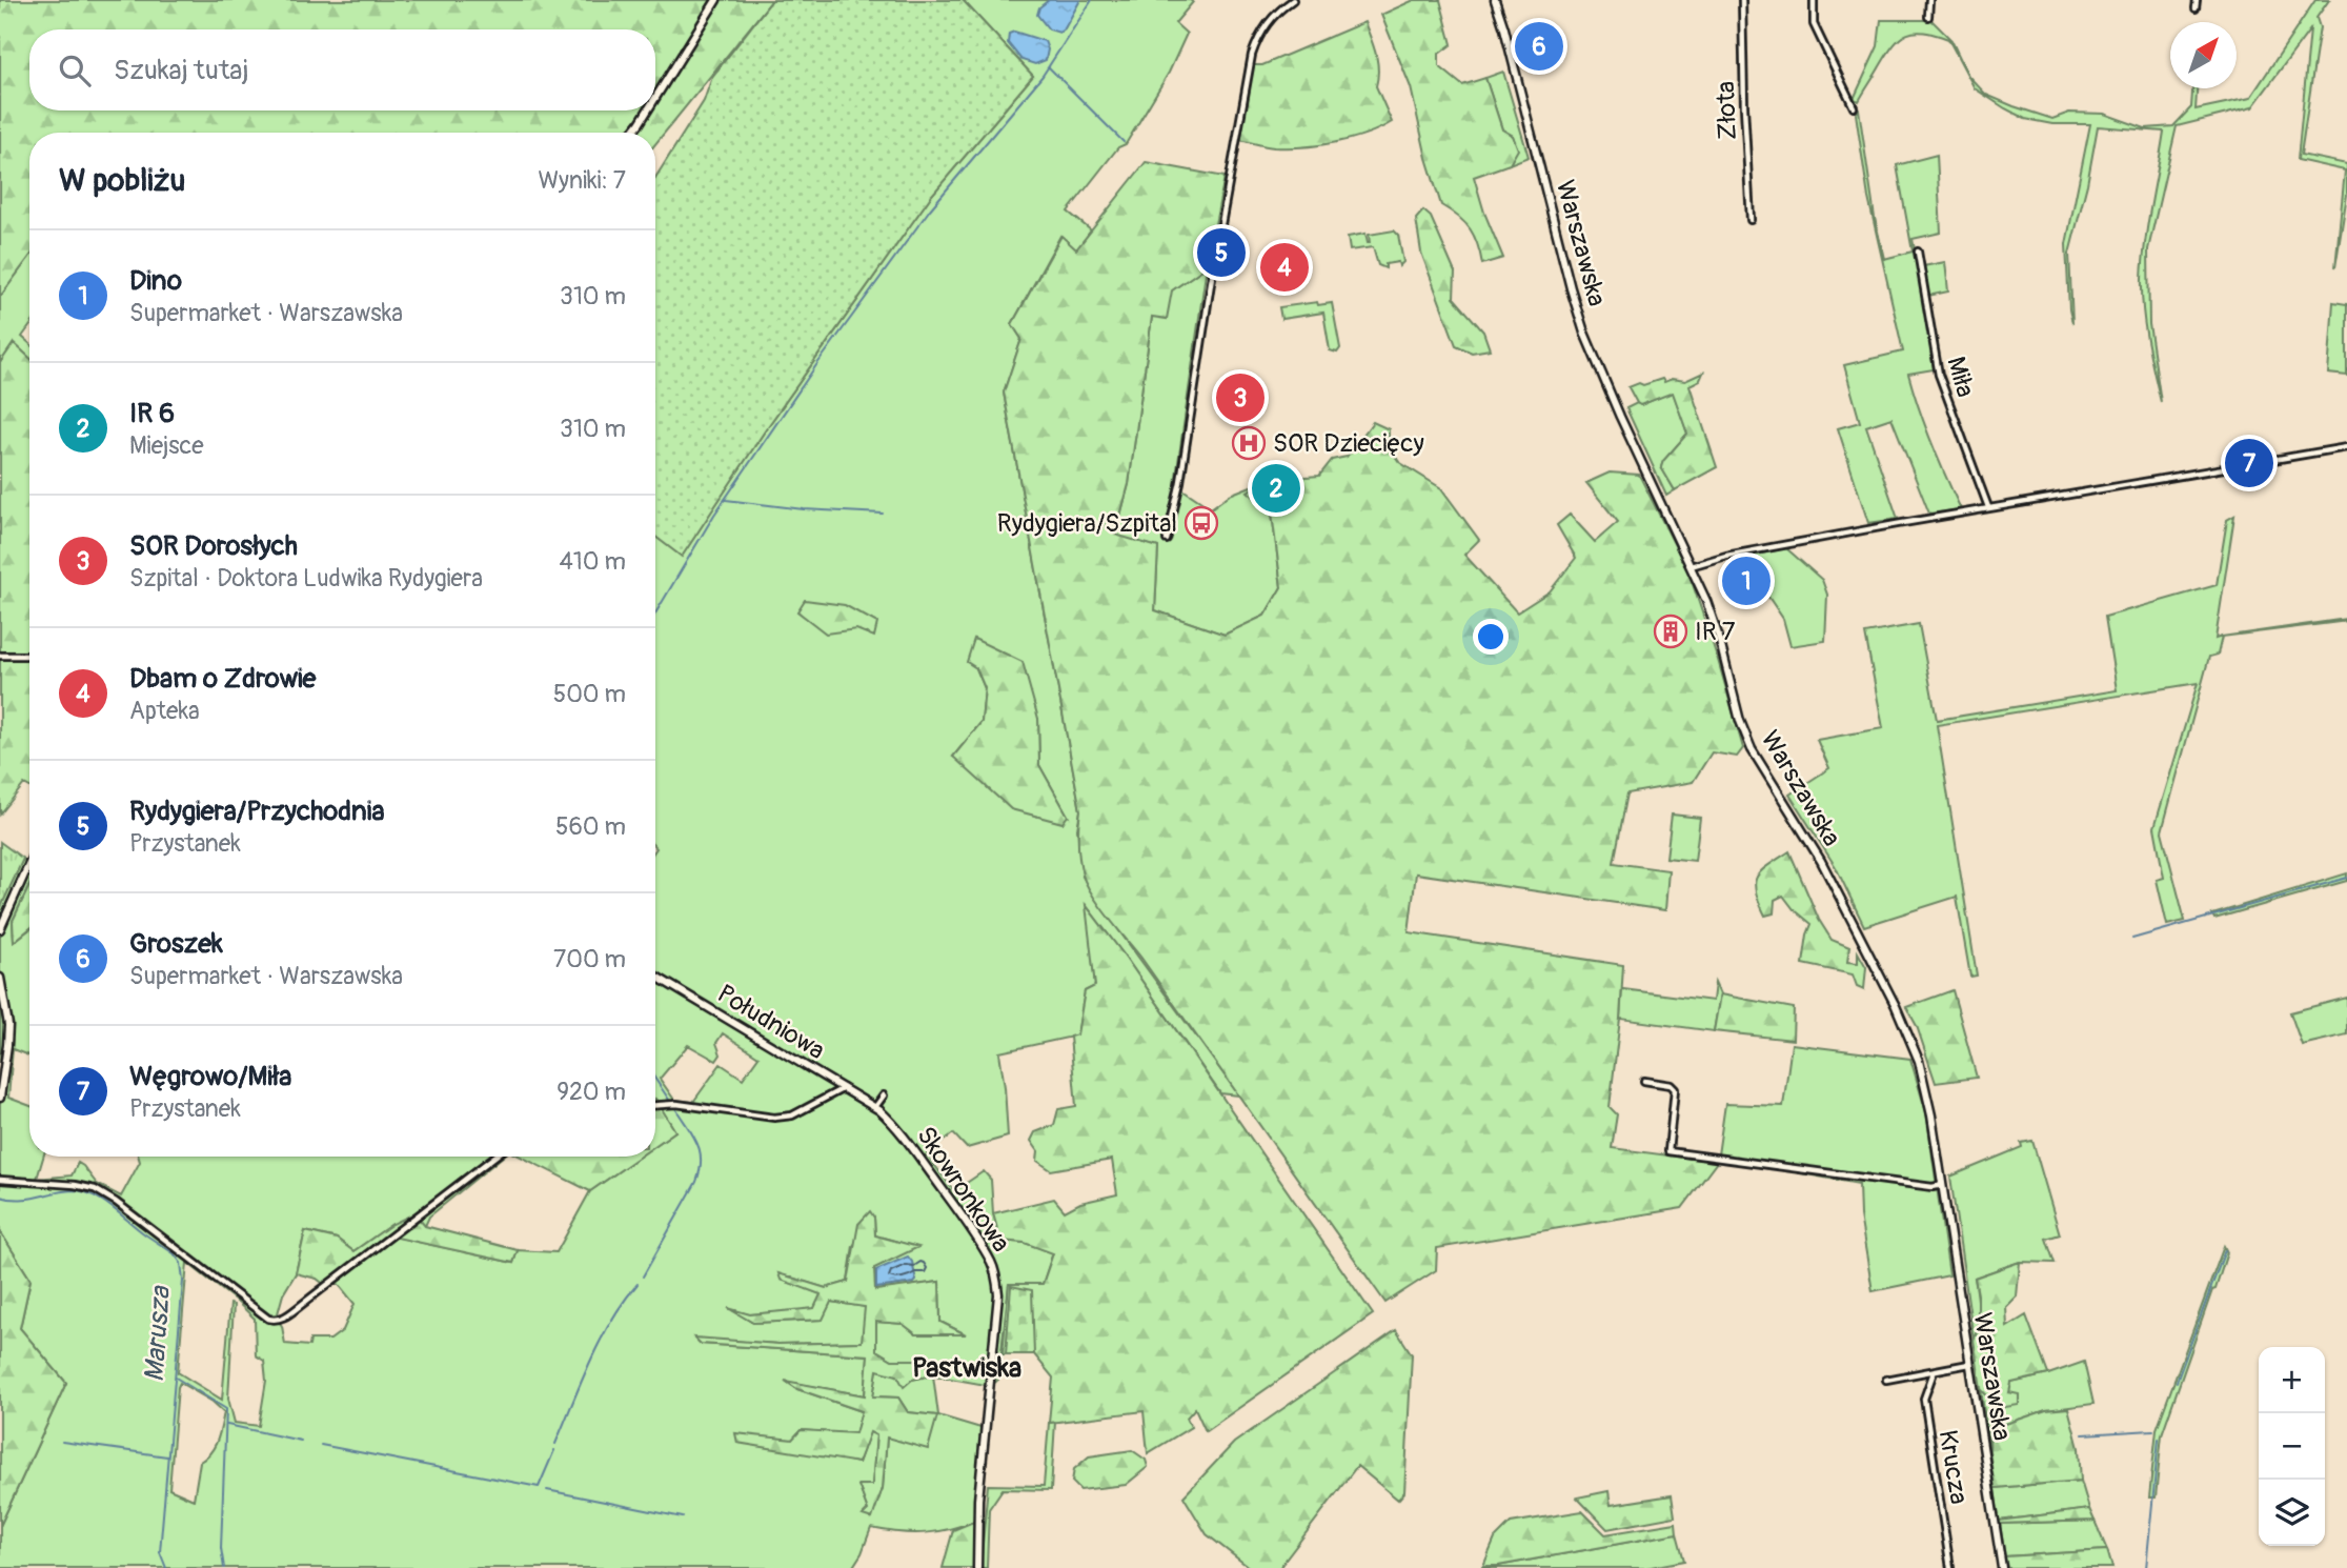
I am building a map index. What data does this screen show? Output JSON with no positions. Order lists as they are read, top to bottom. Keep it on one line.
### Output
{"streets":{"main road":["Warszawska","Południowa","Skowronkowa"],"street":["Złota","Miła","Krucza"]},"crossings":[["Południowa","Skowronkowa"]],"districts":["Pastwiska"],"water":["Marusza"],"places":{"hospital":["SOR Dziecięcy"],"bus stop":["Rydygiera/Szpital"],"building":["IR 7"]},"north":"top right","page":{"pins":["6","5","4","3","7","2","1"],"search":"Szukaj tutaj","heading":["W pobliżu","Wyniki: 7"],"list":[{"mark":"1","name":"Dino","note":"Supermarket · Warszawska","value":"310 m"},{"mark":"2","name":"IR 6","note":"Miejsce","value":"310 m"},{"mark":"3","name":"SOR Dorosłych","note":"Szpital · Doktora Ludwika Rydygiera","value":"410 m"},{"mark":"4","name":"Dbam o Zdrowie","note":"Apteka","value":"500 m"},{"mark":"5","name":"Rydygiera/Przychodnia","note":"Przystanek","value":"560 m"},{"mark":"6","name":"Groszek","note":"Supermarket · Warszawska","value":"700 m"},{"mark":"7","name":"Węgrowo/Miła","note":"Przystanek","value":"920 m"}],"map_buttons":["+","−"]}}
